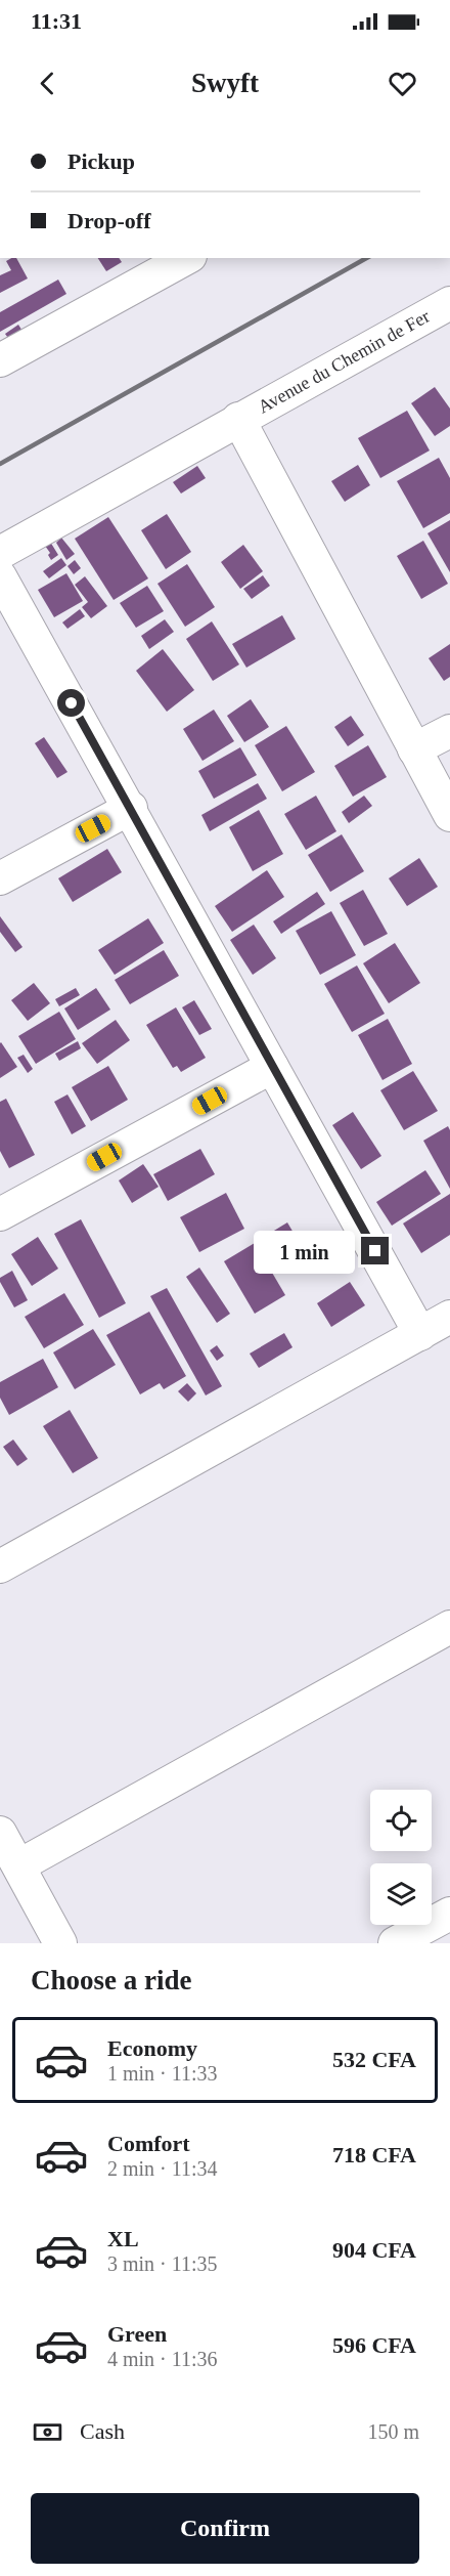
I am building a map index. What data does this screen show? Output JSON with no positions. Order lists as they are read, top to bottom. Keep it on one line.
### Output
{"streets":{"street":["Avenue du Chemin de Fer"]},"page":{"status":"11:31","header":"Swyft","banner":["Pickup","Drop-off"],"bubble":"1 min","heading":"Choose a ride","list":[{"name":"Economy","note":"1 min · 11:33","value":"532 CFA"},{"name":"Comfort","note":"2 min · 11:34","value":"718 CFA"},{"name":"XL","note":"3 min · 11:35","value":"904 CFA"},{"name":"Green","note":"4 min · 11:36","value":"596 CFA"}],"pay":["Cash","150 m"],"buttons":"Confirm"}}
